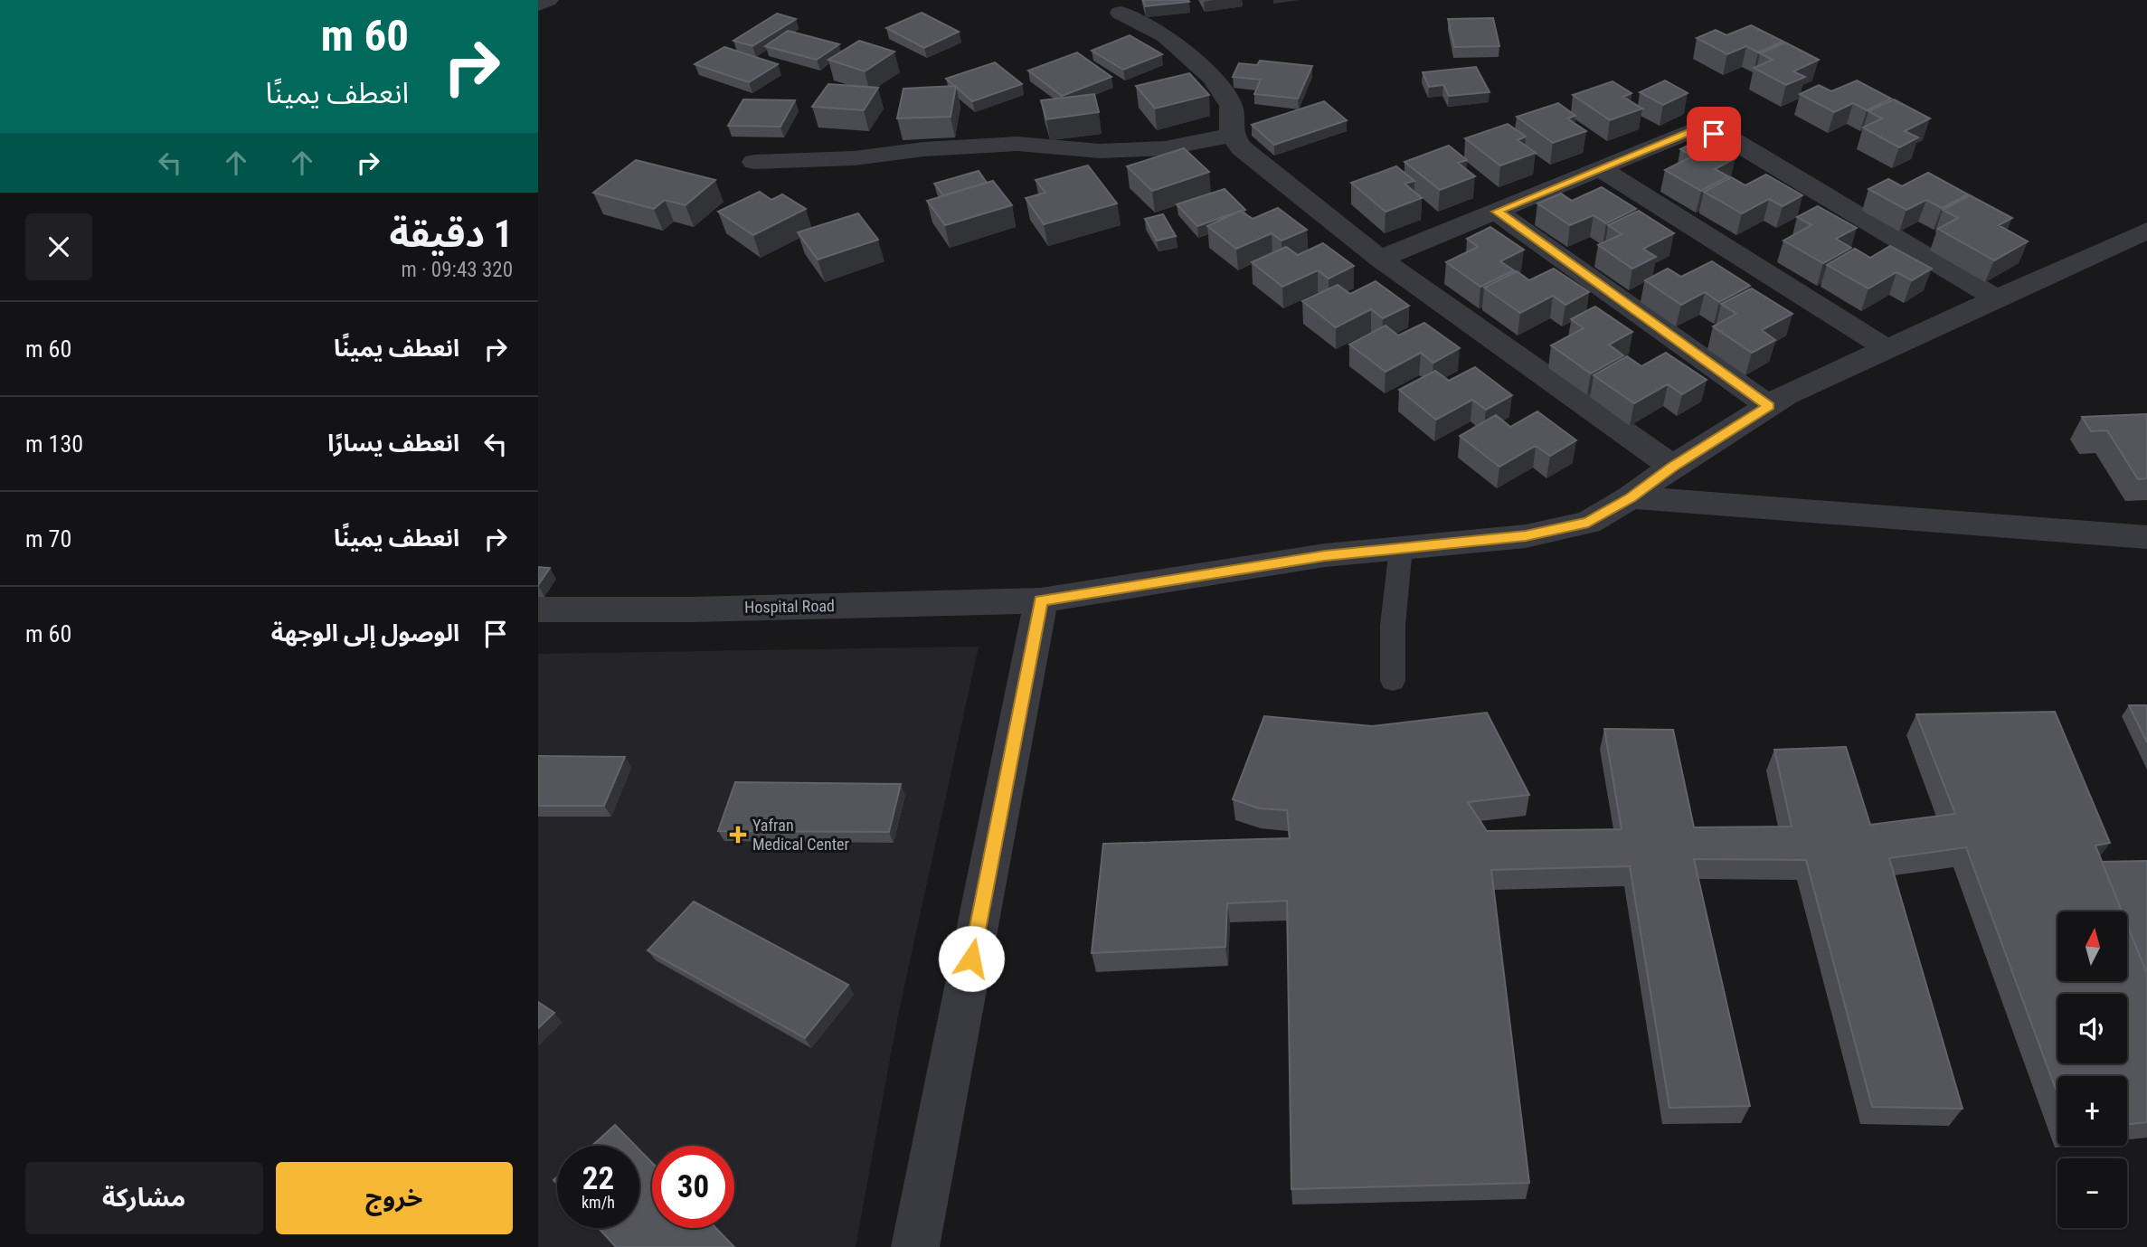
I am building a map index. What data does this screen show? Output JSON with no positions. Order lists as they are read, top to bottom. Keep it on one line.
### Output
{"streets":{"street":["Hospital Road"]},"places":{"health":["Yafran Medical Center"]},"north":"top","page":{"turn":["60 m","انعطف يمينًا"],"heading":["1 دقيقة","320 m · 09:43"],"list":[{"name":"انعطف يمينًا","value":"60 m"},{"name":"انعطف يسارًا","value":"130 m"},{"name":"انعطف يمينًا","value":"70 m"},{"name":"الوصول إلى الوجهة","value":"60 m"}],"map_buttons":["+","−"],"speed":"22 km/h","limit":"30","buttons":["خروج","مشاركة"]}}
